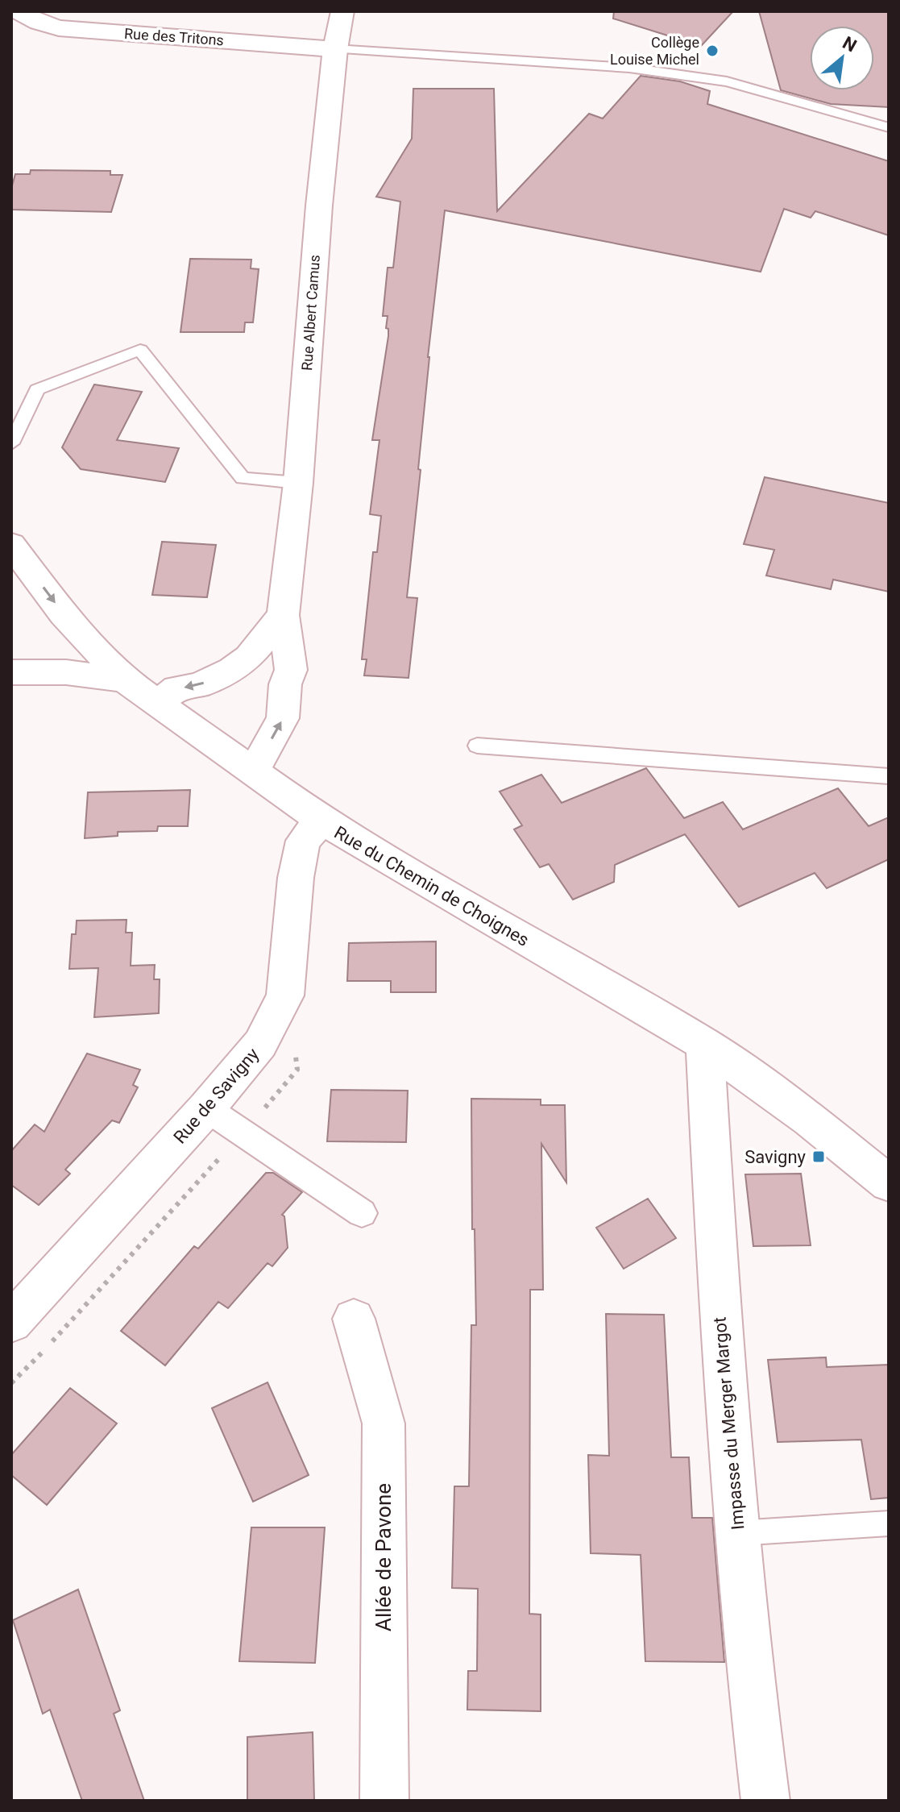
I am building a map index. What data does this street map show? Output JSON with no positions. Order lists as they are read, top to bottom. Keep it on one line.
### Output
{"streets":{"street":["Rue des Tritons","Rue Albert Camus","Rue du Chemin de Choignes","Rue de Savigny","Impasse du Merger Margot","Allée de Pavone"]},"crossings":[["Rue des Tritons","Rue Albert Camus"],["Rue Albert Camus","Rue du Chemin de Choignes"],["Rue du Chemin de Choignes","Rue de Savigny"],["Rue du Chemin de Choignes","Impasse du Merger Margot"]],"places":{"other":["Collège Louise Michel"],"transit":["Savigny"]},"north":"top right"}
